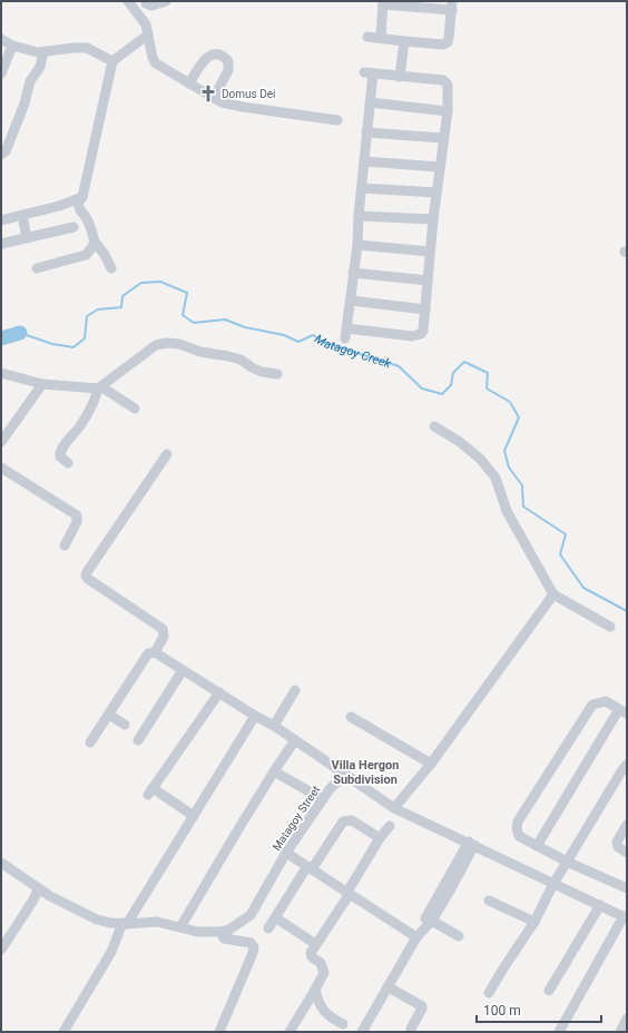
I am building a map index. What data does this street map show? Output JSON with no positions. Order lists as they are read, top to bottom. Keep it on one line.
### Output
{"streets":{"street":["Matagoy Street"]},"districts":["Villa Hergon Subdivision"],"water":["Matagoy Creek"],"places":{"church":["Domus Dei"]},"scale_bar":"100 m"}
